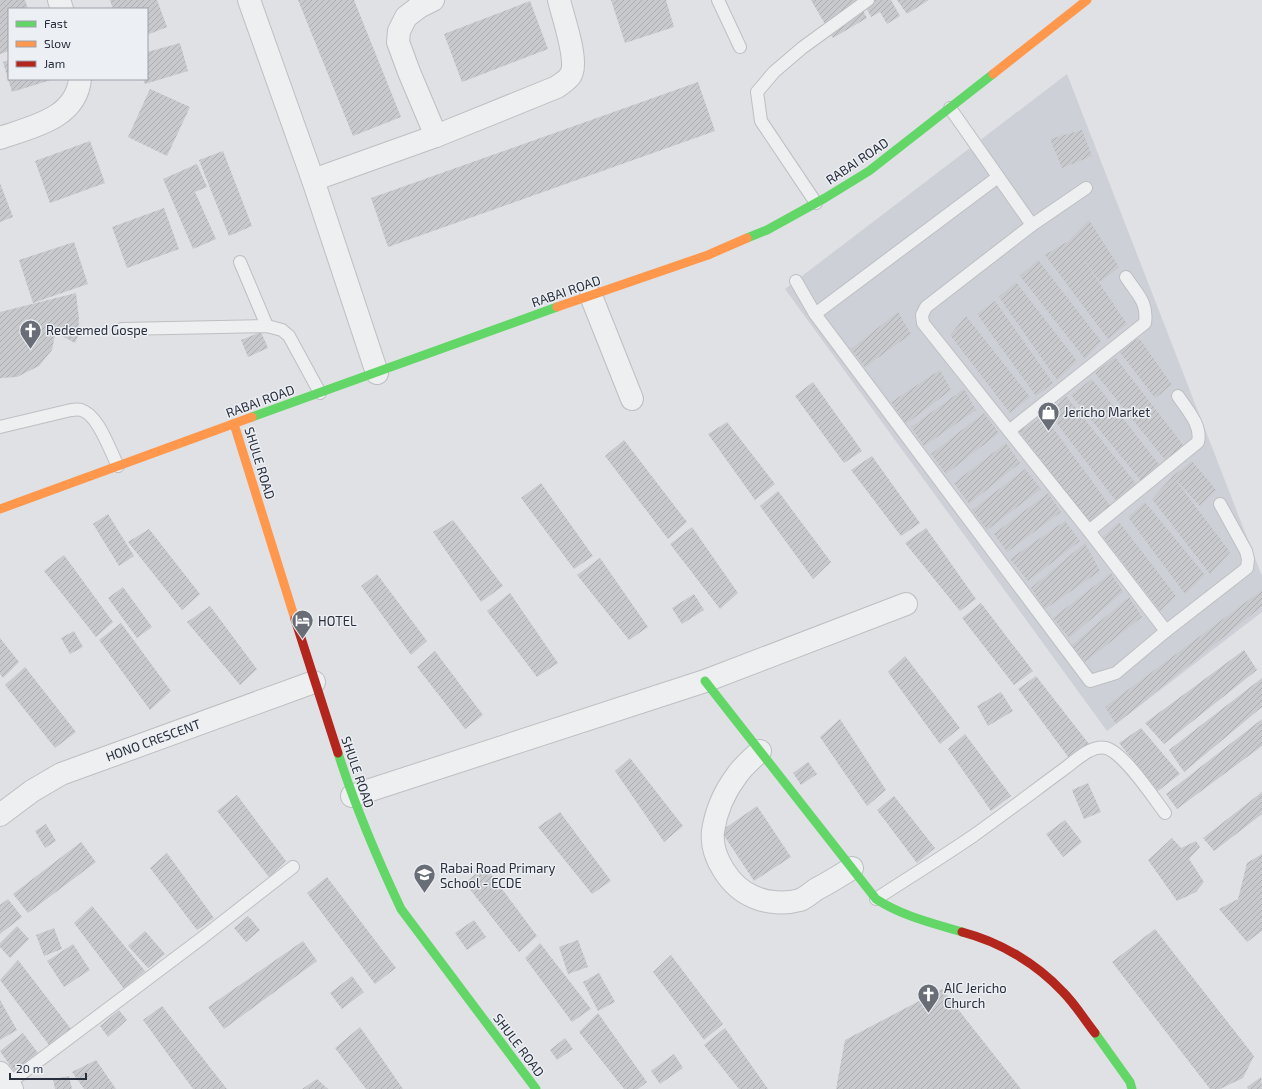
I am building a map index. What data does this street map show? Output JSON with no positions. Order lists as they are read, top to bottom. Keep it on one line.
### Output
{"streets":{"street":["RABAI ROAD","SHULE ROAD","HONO CRESCENT"]},"crossings":[["RABAI ROAD","SHULE ROAD"],["SHULE ROAD","HONO CRESCENT"]],"places":{"church":["Redeemed Gospe","AIC Jericho Church"],"shop":["Jericho Market"],"hotel":["HOTEL"],"school or university":["Rabai Road Primary School - ECDE"]},"legend":["Fast","Slow","Jam"],"scale_bar":"20 m"}
